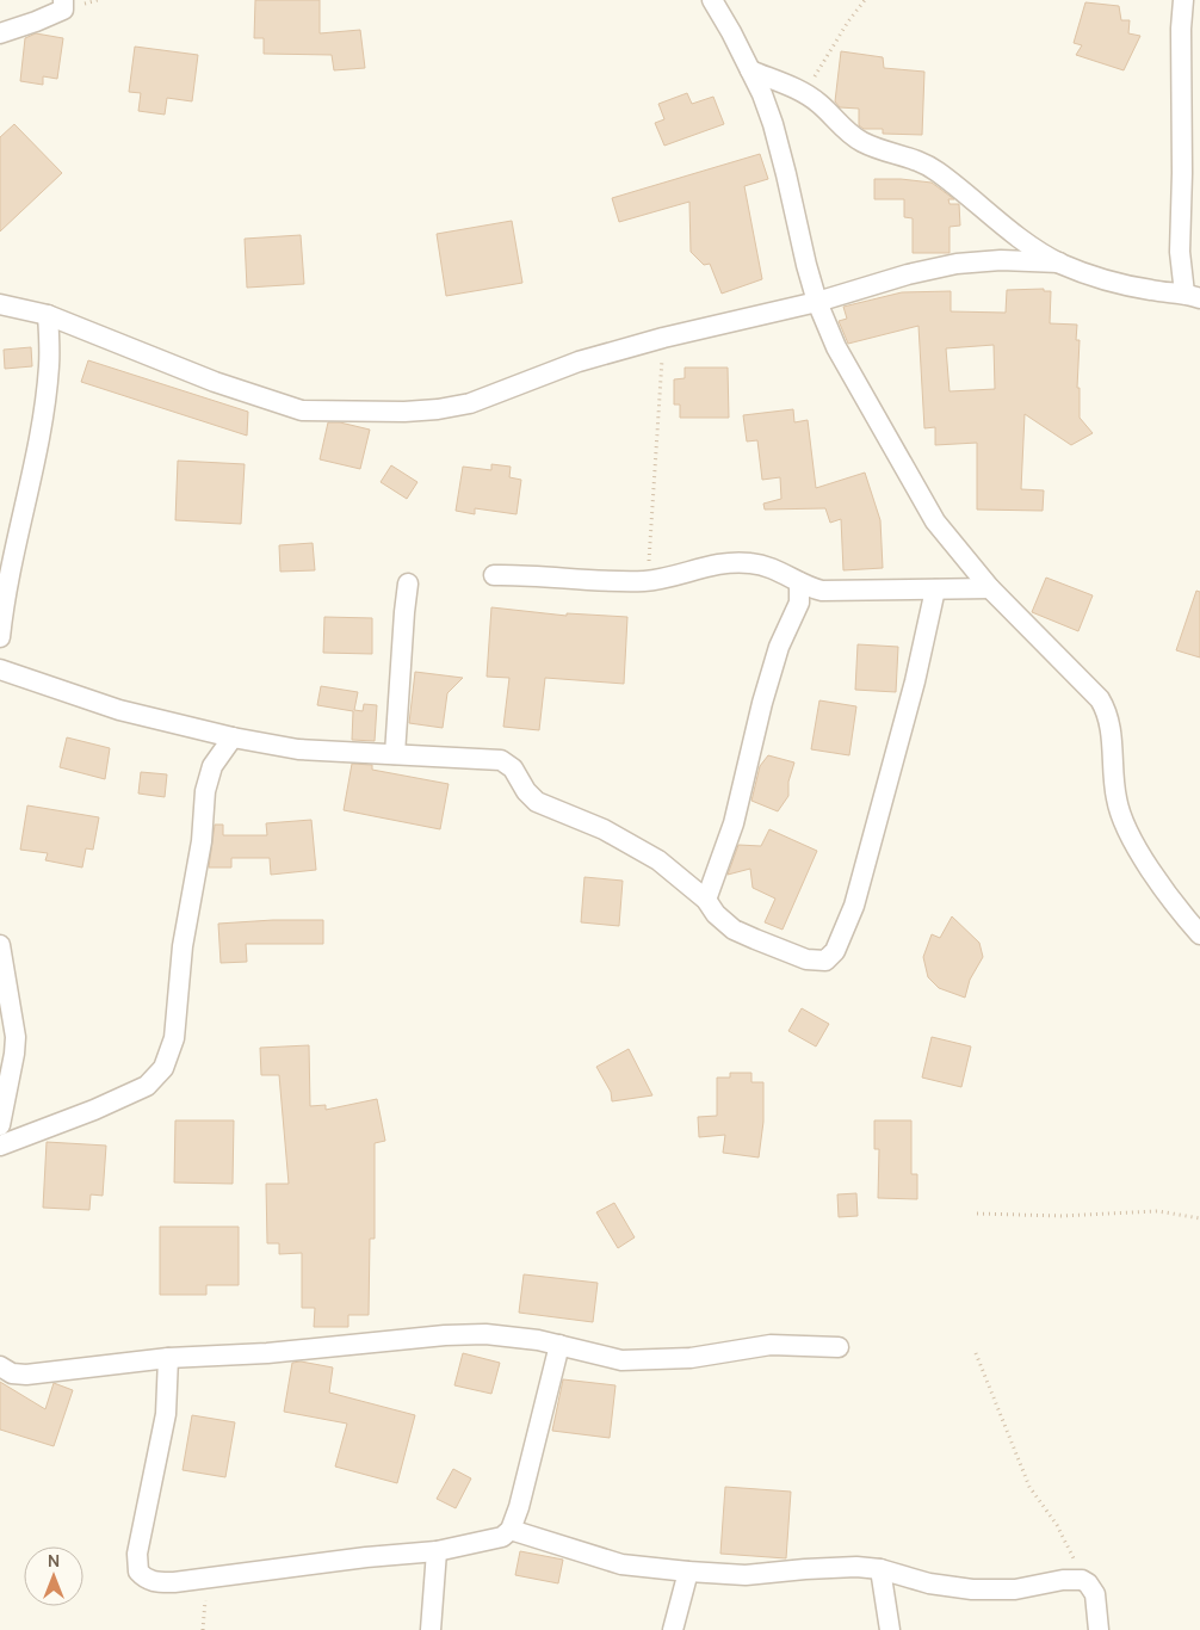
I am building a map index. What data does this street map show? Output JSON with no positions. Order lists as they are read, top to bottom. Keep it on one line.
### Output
{"north":"top"}
